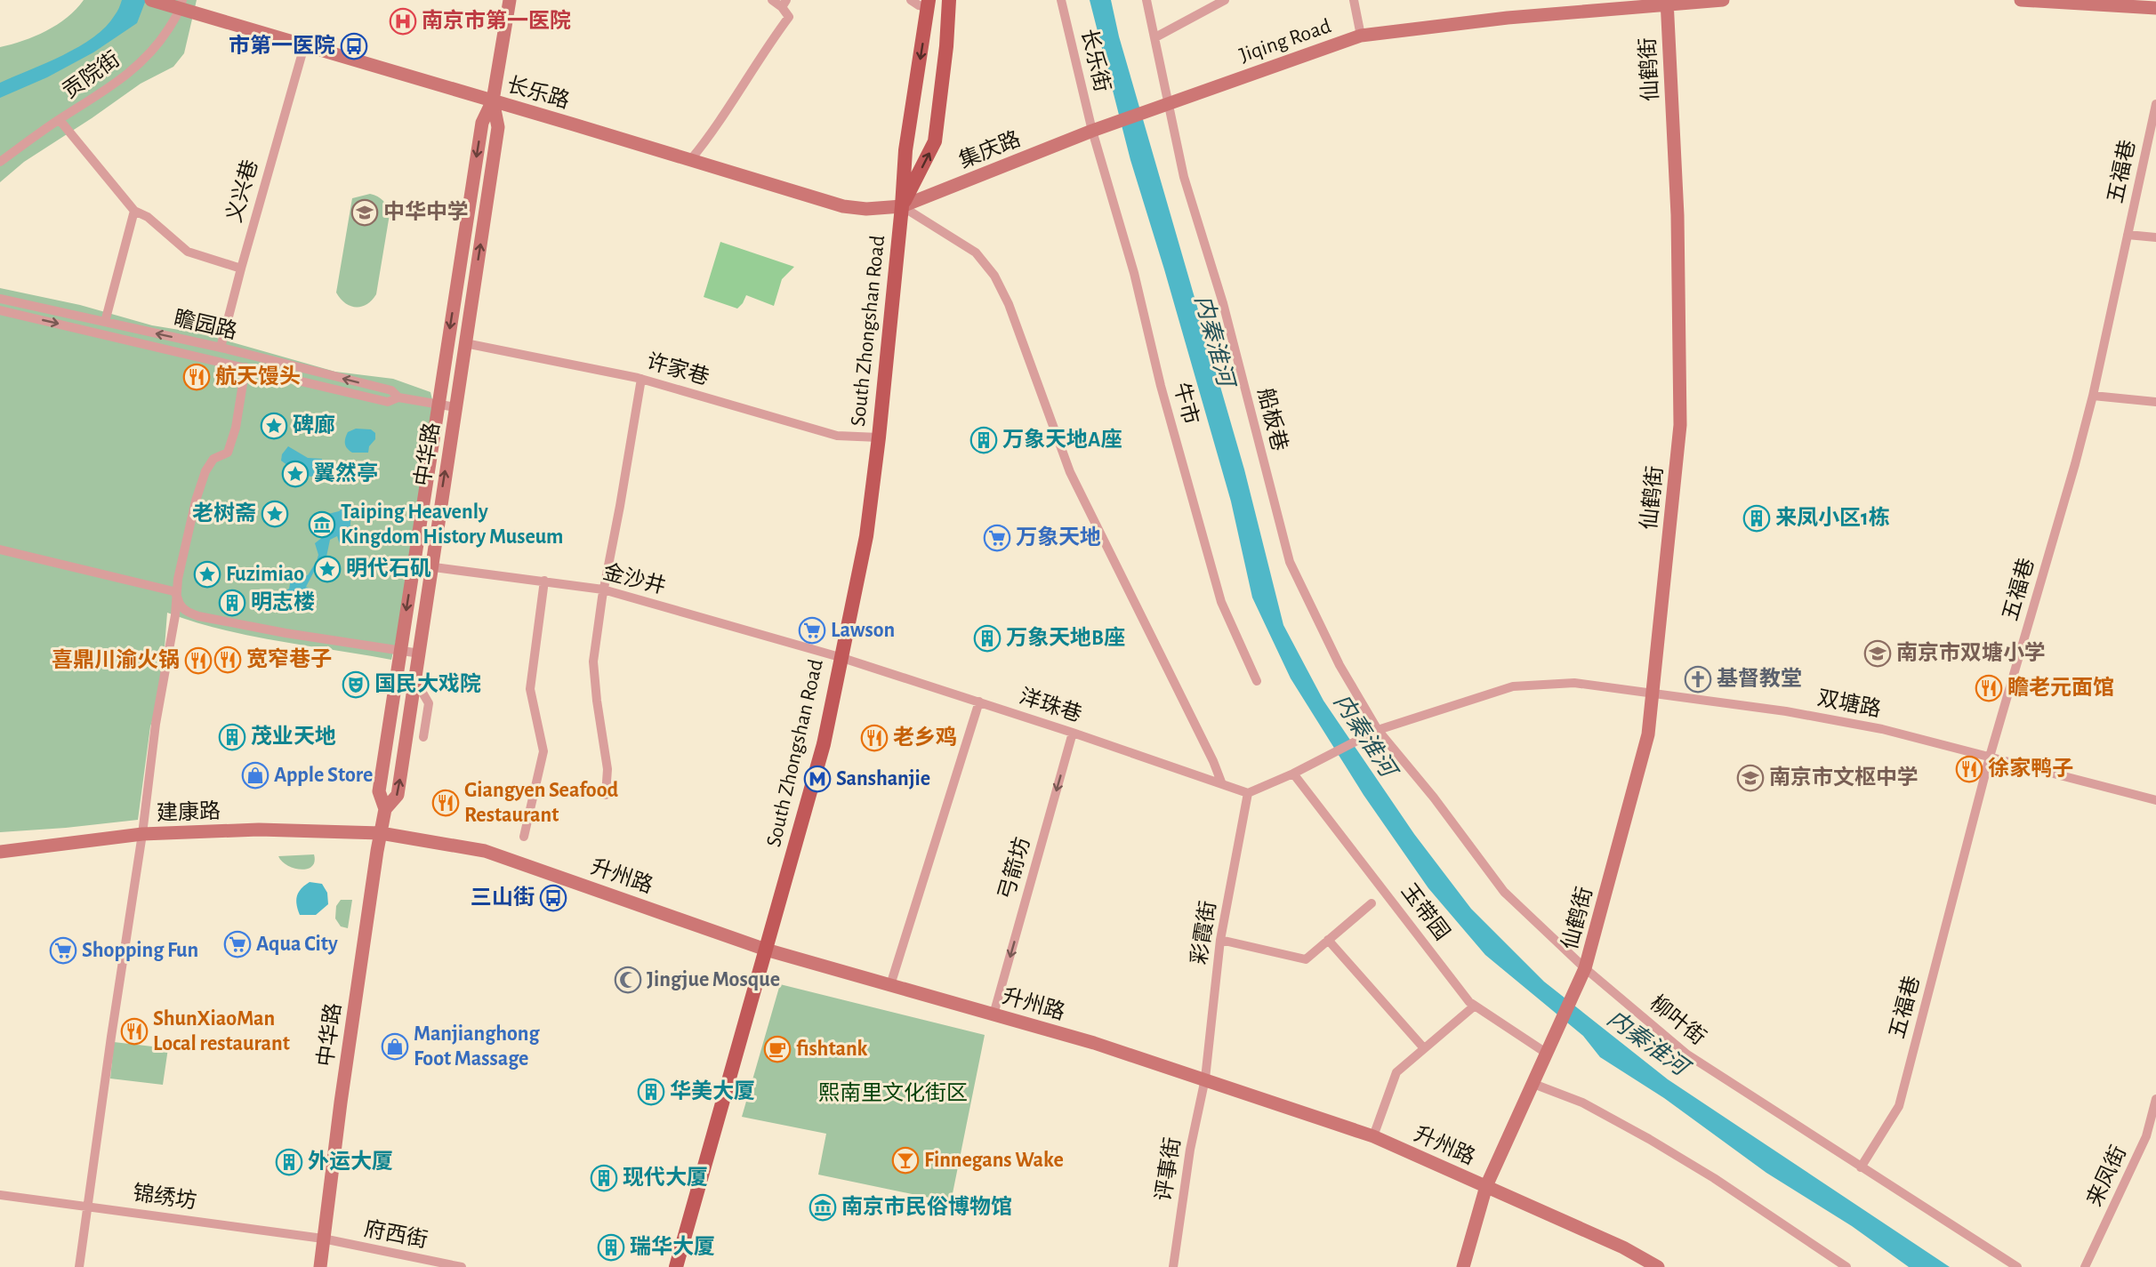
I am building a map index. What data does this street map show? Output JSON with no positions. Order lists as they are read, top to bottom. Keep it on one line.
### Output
{"streets":{"main road":["Jiqing Road","仙鹤街","长乐路","集庆路","South Zhongshan Road","中华路","建康路","升州路"],"street":["长乐街","贡院街","五福巷","义兴巷","瞻园路","许家巷","牛市","船板巷","金沙井","双塘路","洋珠巷","弓箭坊","玉带园","彩霞街","柳叶街","评事街","来凤街","锦绣坊","府西街"]},"crossings":[["Jiqing Road","仙鹤街"],["Jiqing Road","集庆路"],["Jiqing Road","船板巷"],["长乐街","集庆路"],["长乐街","牛市"],["仙鹤街","双塘路"],["仙鹤街","玉带园"],["仙鹤街","柳叶街"],["贡院街","长乐路"],["长乐路","集庆路"],["长乐路","义兴巷"],["长乐路","South Zhongshan Road"],["长乐路","中华路"],["集庆路","South Zhongshan Road"],["集庆路","牛市"],["五福巷","双塘路"],["五福巷","柳叶街"],["义兴巷","瞻园路"],["瞻园路","中华路"],["South Zhongshan Road","许家巷"],["South Zhongshan Road","金沙井"],["South Zhongshan Road","洋珠巷"],["South Zhongshan Road","升州路"],["许家巷","中华路"],["船板巷","双塘路"],["船板巷","柳叶街"],["中华路","金沙井"],["中华路","建康路"],["中华路","升州路"],["中华路","锦绣坊"],["中华路","府西街"],["金沙井","洋珠巷"],["双塘路","玉带园"],["双塘路","柳叶街"],["洋珠巷","弓箭坊"],["洋珠巷","彩霞街"],["建康路","升州路"],["弓箭坊","升州路"],["升州路","彩霞街"],["升州路","评事街"],["彩霞街","评事街"],["锦绣坊","府西街"]],"one_way":["弓箭坊"],"water":["内秦淮河"],"parks":["熙南里文化街区"],"places":{"hospital":["南京市第一医院"],"bus stop":["市第一医院","三山街"],"school or university":["中华中学","南京市双塘小学","南京市文枢中学"],"restaurant":["航天馒头","宽窄巷子","喜鼎川渝火锅","瞻老元面馆","老乡鸡","徐家鸭子","Giangyen Seafood Restaurant","ShunXiaoMan Local restaurant"],"place":["碑廊","翼然亭","老树斋","明代石矶","Fuzimiao"],"building":["万象天地A座","来凤小区1栋","明志楼","万象天地B座","茂业天地","华美大厦","外运大厦","现代大厦","瑞华大厦"],"museum":["Taiping Heavenly Kingdom History Museum","南京市民俗博物馆"],"supermarket":["万象天地","Lawson","Aqua City","Shopping Fun"],"church":["基督教堂"],"theatre":["国民大戏院"],"shop":["Apple Store","Manjianghong Foot Massage"],"metro station":["Sanshanjie"],"mosque":["Jingjue Mosque"],"cafe":["fishtank"],"bar":["Finnegans Wake"]}}
